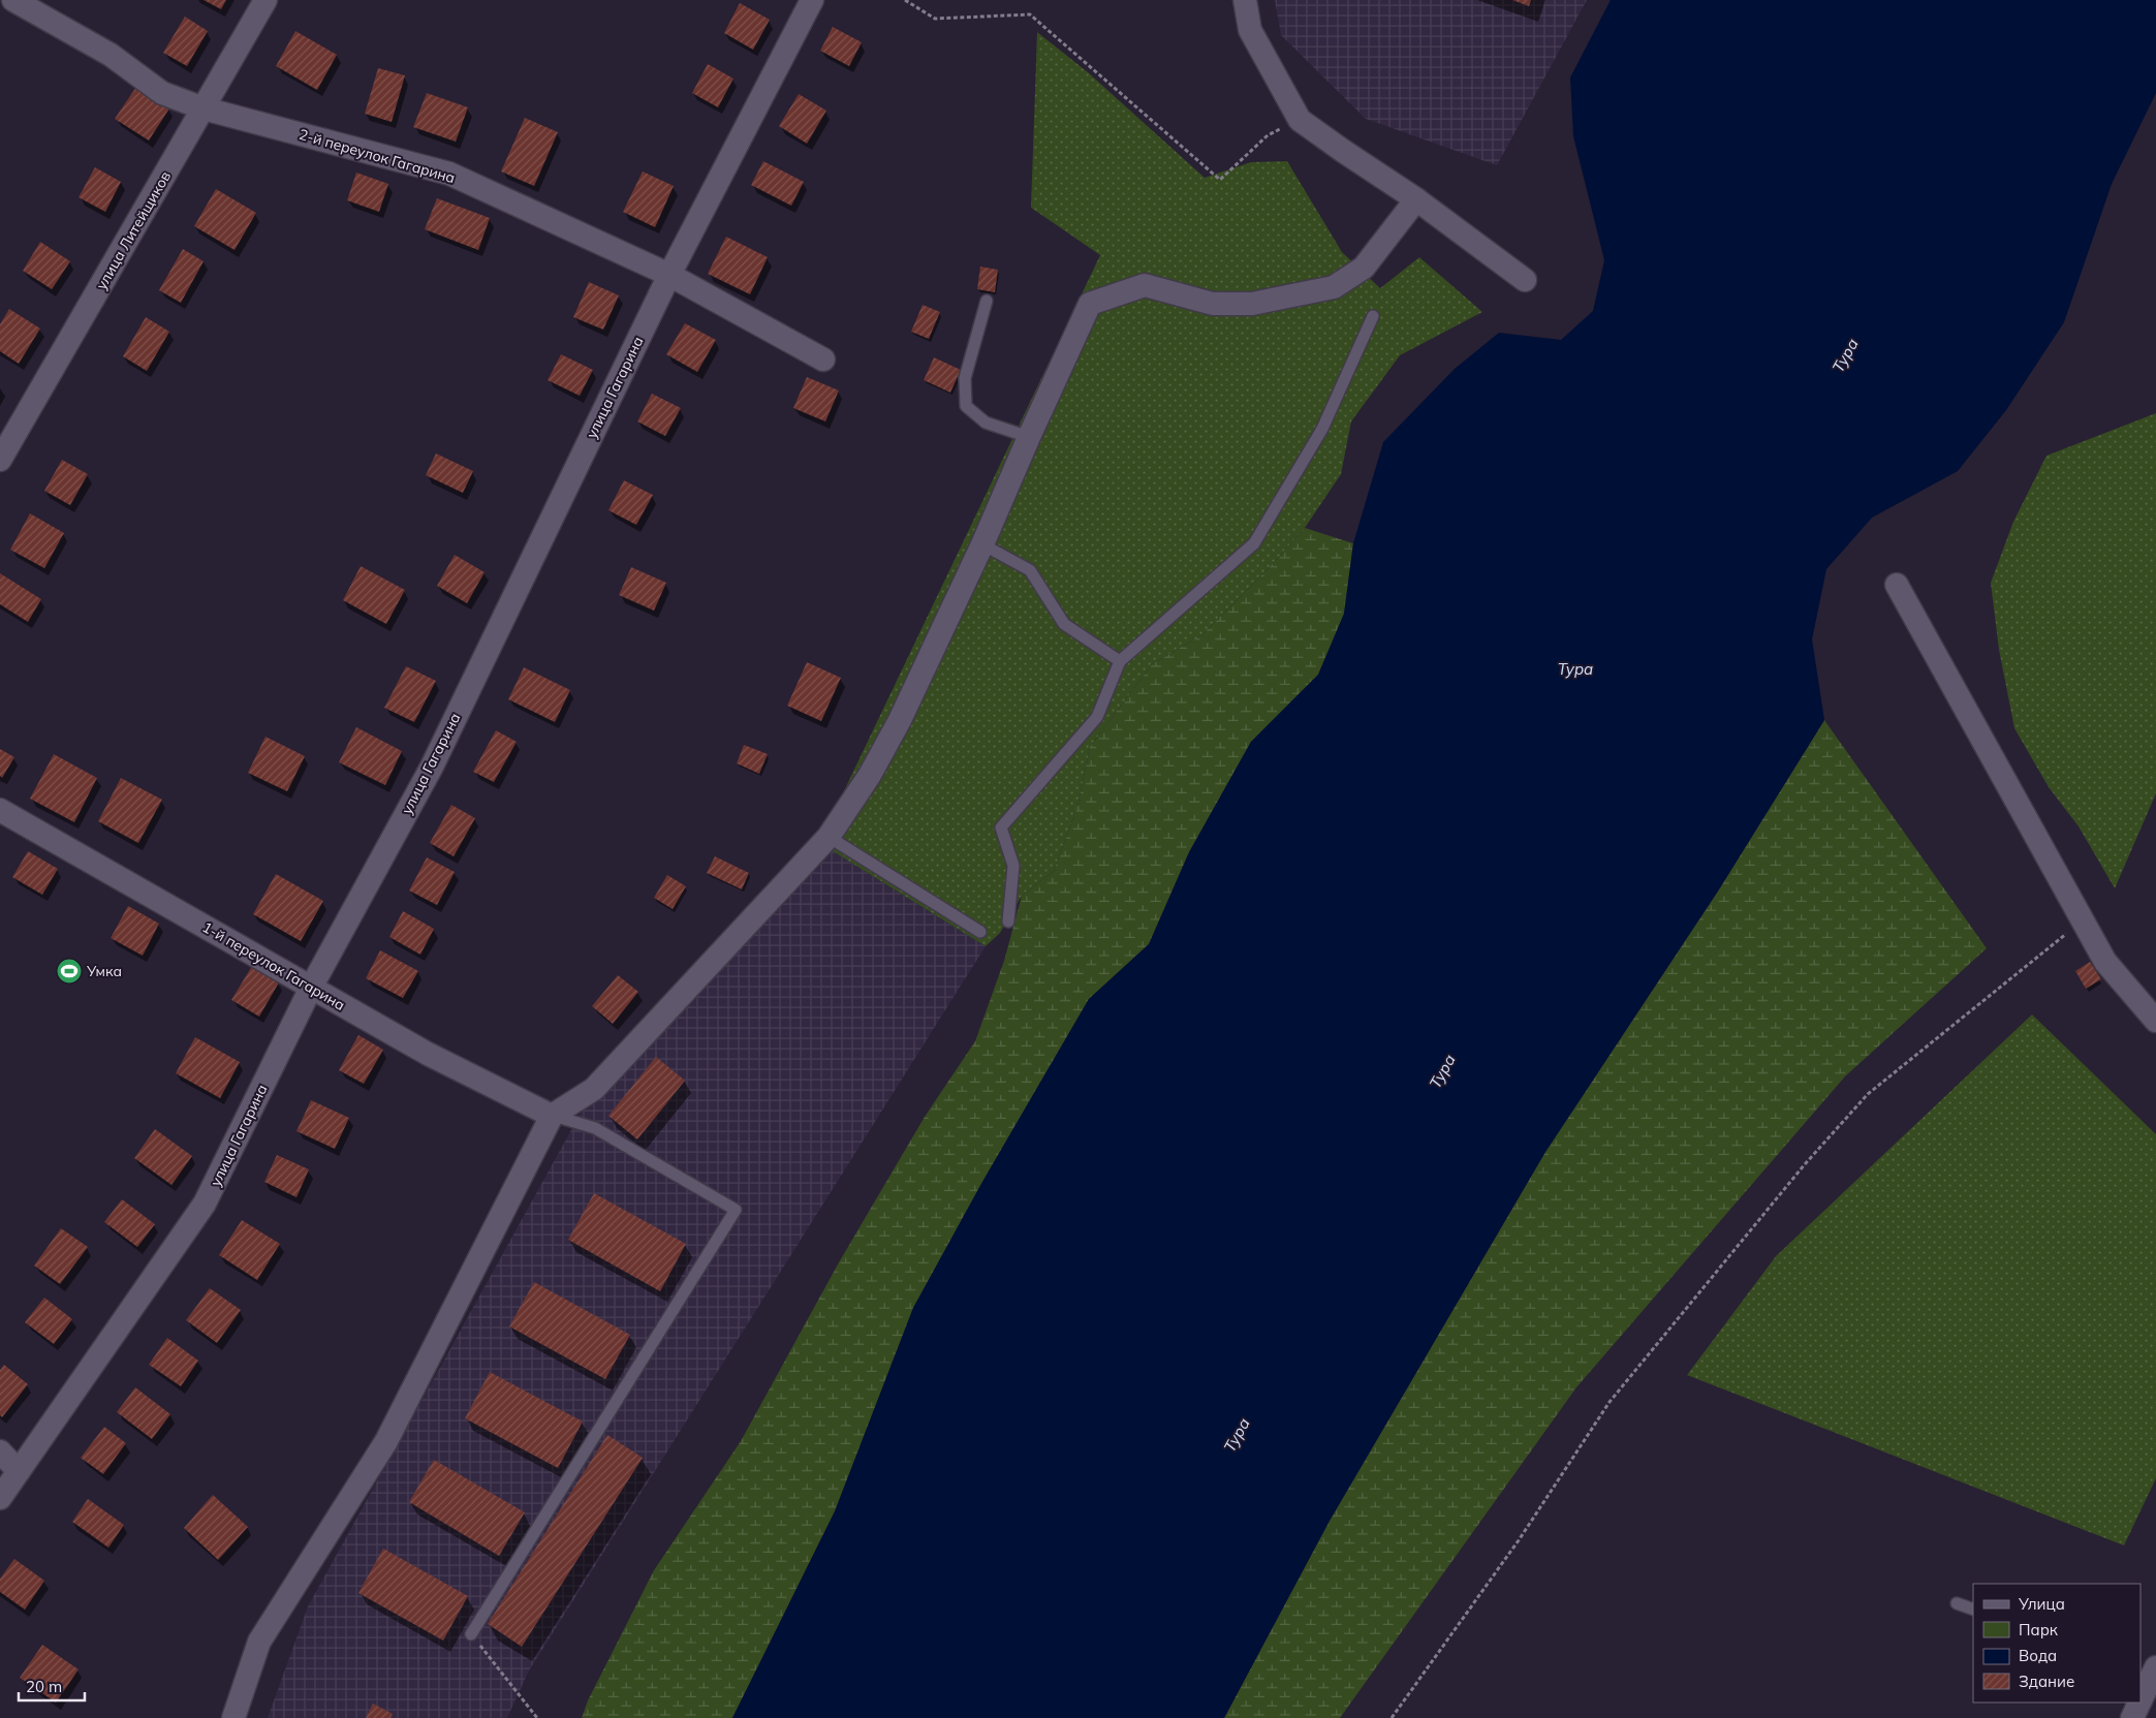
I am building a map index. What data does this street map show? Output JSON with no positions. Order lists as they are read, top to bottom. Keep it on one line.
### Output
{"streets":{"street":["2-й переулок Гагарина","улица Литейщиков","улица Гагарина","1-й переулок Гагарина"]},"crossings":[["2-й переулок Гагарина","улица Литейщиков"],["2-й переулок Гагарина","улица Гагарина"],["улица Гагарина","1-й переулок Гагарина"]],"water":["Тура"],"places":{"sports":["Умка"]},"legend":["Улица","Парк","Вода","Здание"],"scale_bar":"20 m"}
